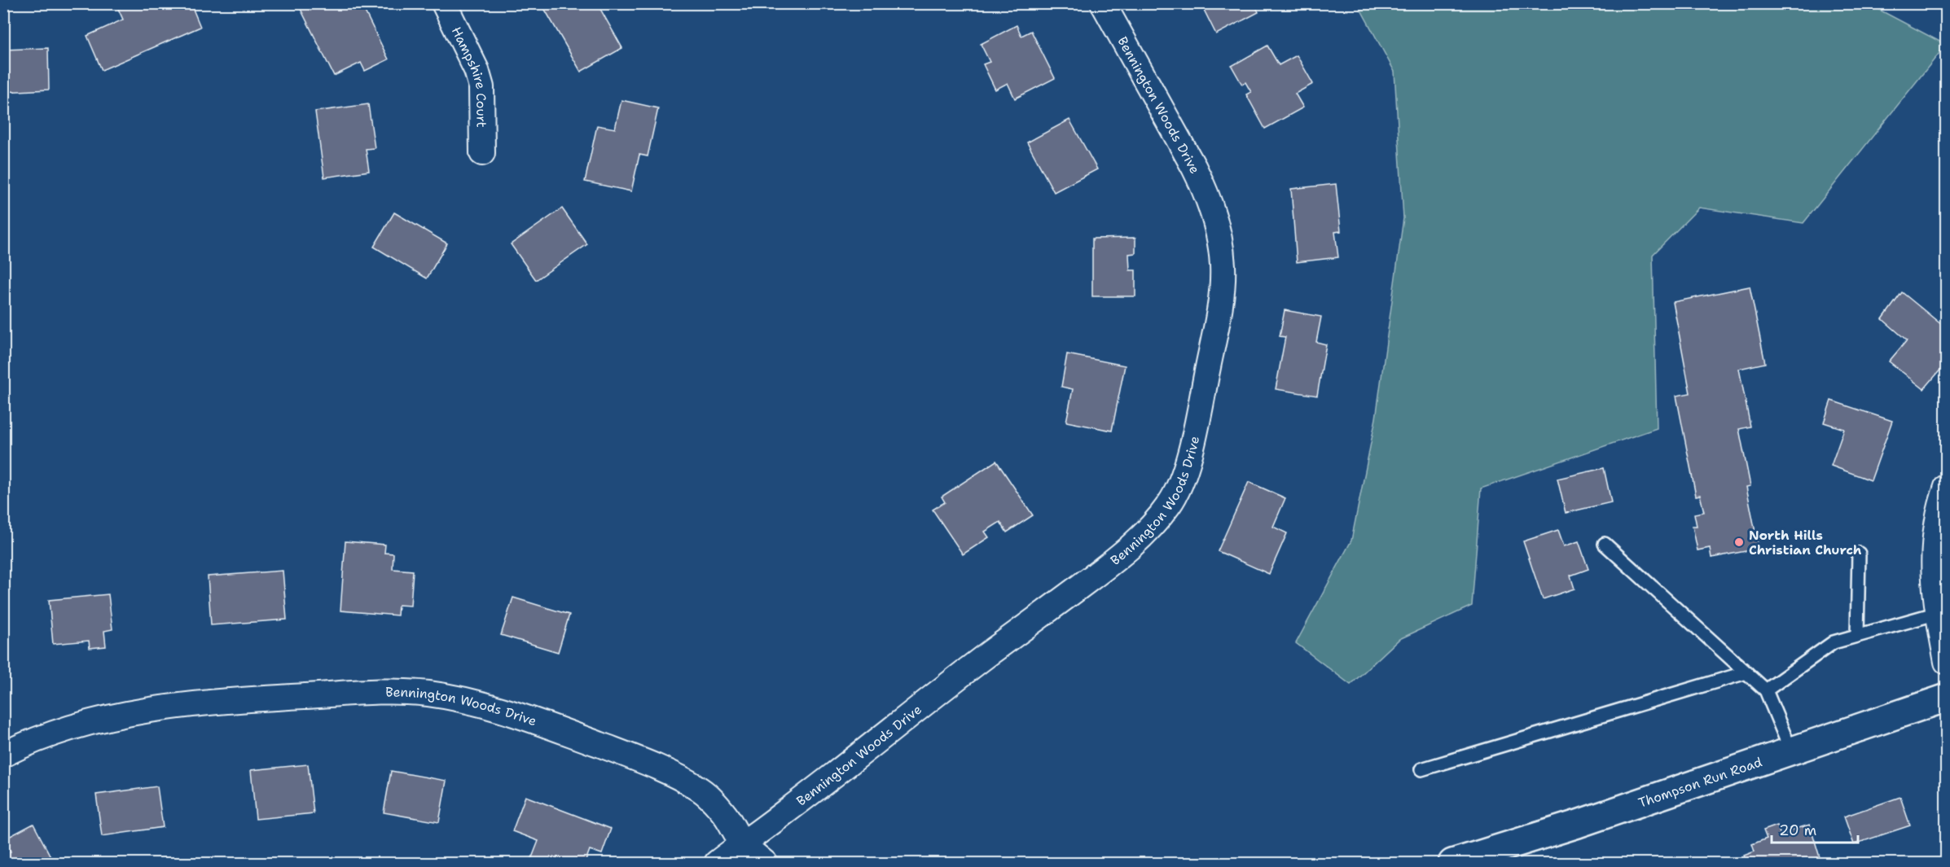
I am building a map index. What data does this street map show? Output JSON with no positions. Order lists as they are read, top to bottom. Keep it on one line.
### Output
{"streets":{"street":["Hampshire Court","Bennington Woods Drive","Thompson Run Road"]},"places":["North Hills Christian Church"],"scale_bar":"20 m"}
